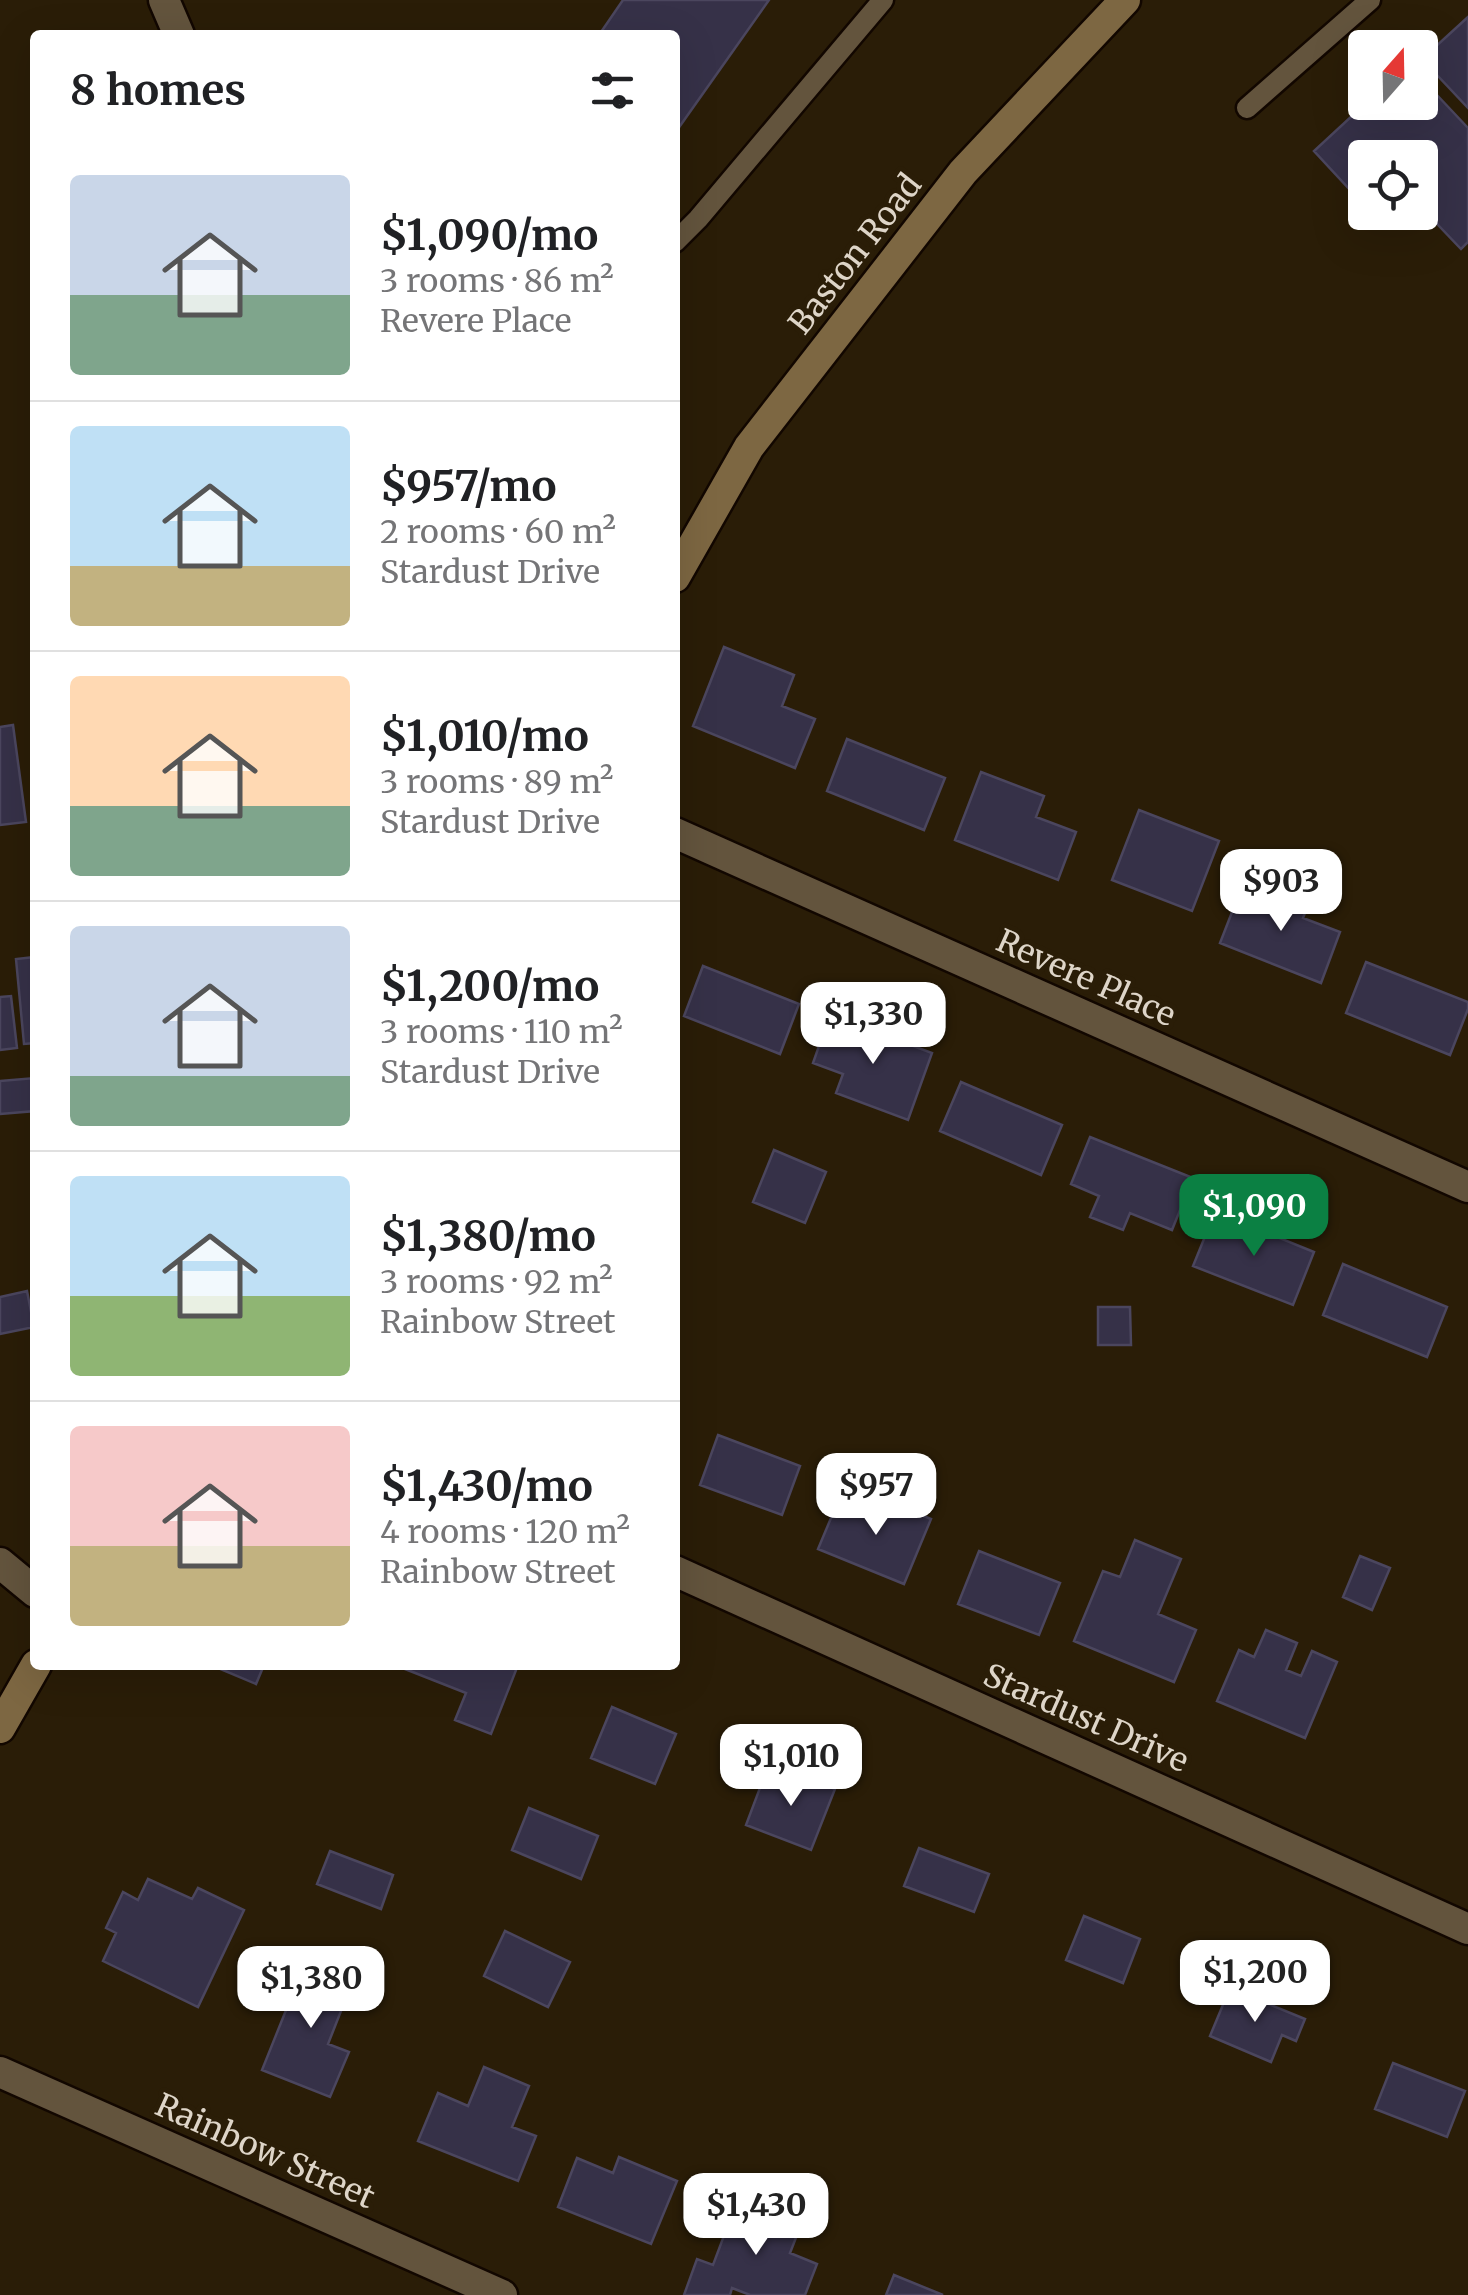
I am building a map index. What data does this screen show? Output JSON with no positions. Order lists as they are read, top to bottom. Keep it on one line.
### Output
{"streets":{"main road":["Baston Road"],"street":["Revere Place","Stardust Drive","Rainbow Street"]},"north":"top","page":{"heading":"8 homes","list":[{"name":"$1,090/mo","note":"3 rooms · 86 m² · Revere Place"},{"name":"$957/mo","note":"2 rooms · 60 m² · Stardust Drive"},{"name":"$1,010/mo","note":"3 rooms · 89 m² · Stardust Drive"},{"name":"$1,200/mo","note":"3 rooms · 110 m² · Stardust Drive"},{"name":"$1,380/mo","note":"3 rooms · 92 m² · Rainbow Street"},{"name":"$1,430/mo","note":"4 rooms · 120 m² · Rainbow Street"}],"price":["$903","$1,330","$1,090","$957","$1,010","$1,200","$1,380","$1,430"]}}
